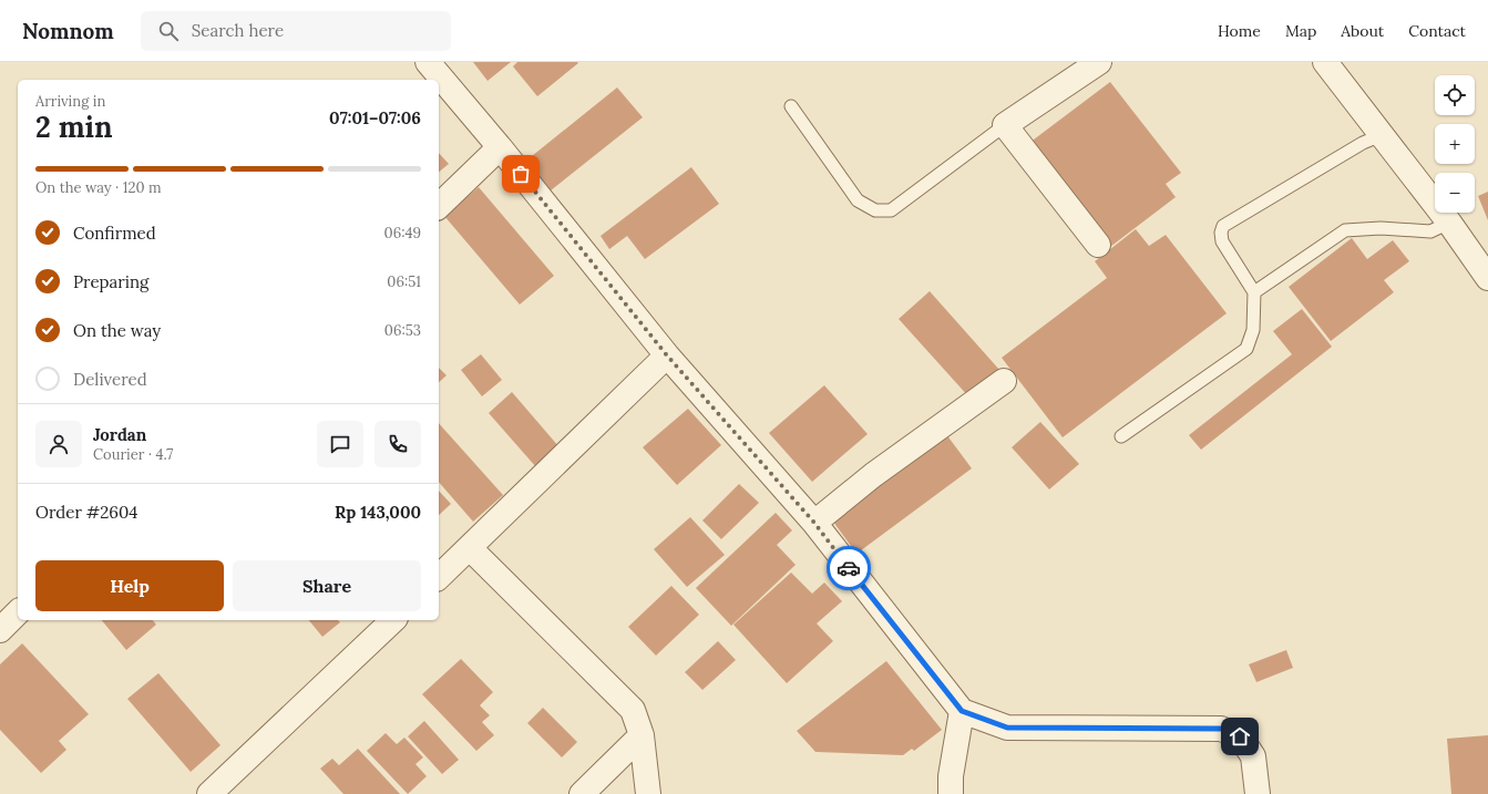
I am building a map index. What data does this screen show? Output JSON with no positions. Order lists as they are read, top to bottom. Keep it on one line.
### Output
{"page":{"header":"Nomnom","search":"Search here","nav":["Home","Map","About","Contact"],"map_buttons":["+","−"],"heading":["2 min","Arriving in","07:01–07:06"],"panel":["Jordan","Courier · 4.7","Order #2604","Rp 143,000"],"bar":"On the way · 120 m","list":[["Confirmed","06:49"],["Preparing","06:51"],["On the way","06:53"],"Delivered"],"buttons":["Help","Share"]}}
